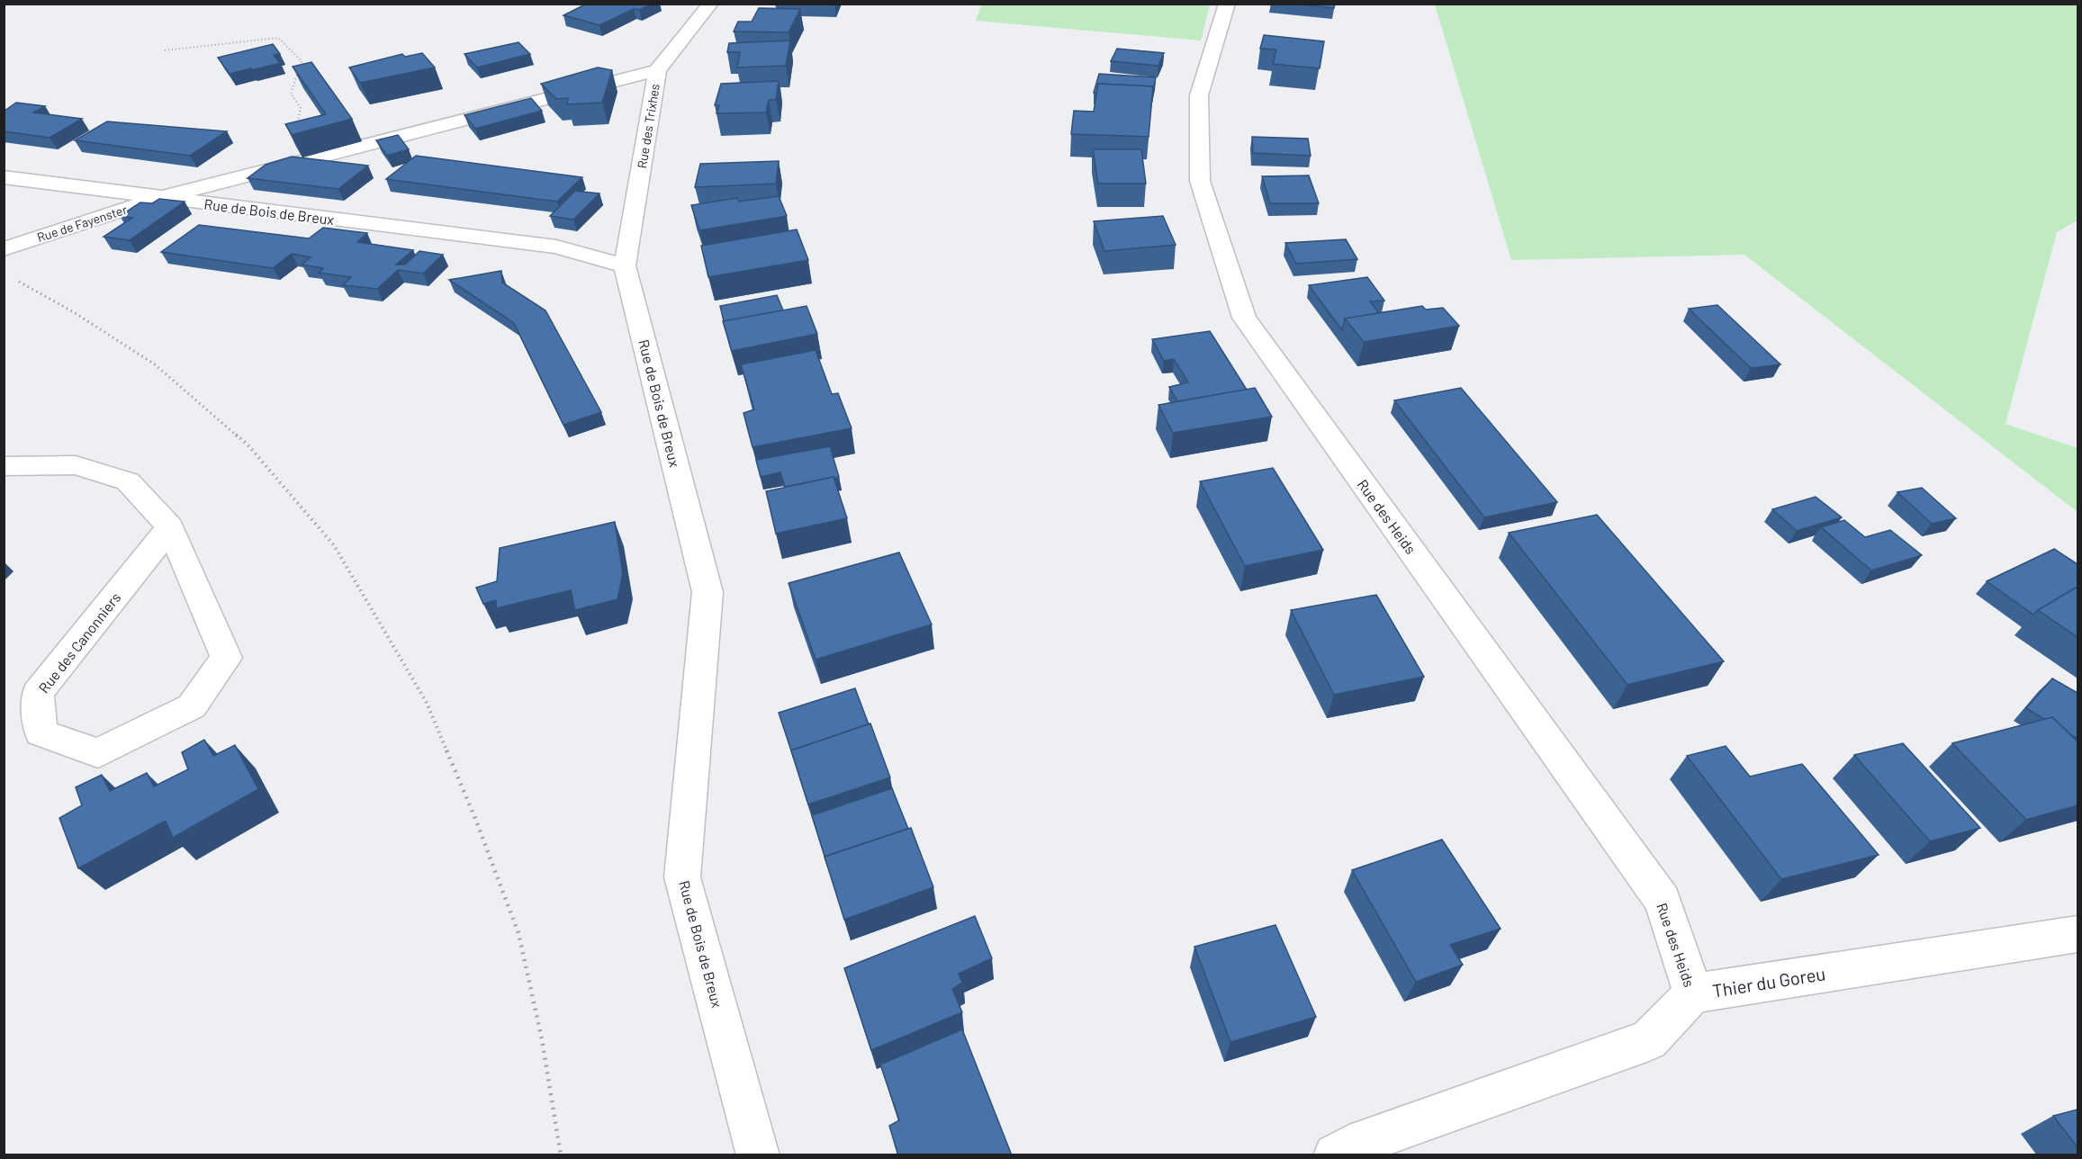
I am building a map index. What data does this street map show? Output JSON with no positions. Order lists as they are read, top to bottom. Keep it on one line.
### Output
{"streets":{"street":["Rue des Trixhes","Rue de Bois de Breux","Rue de Fayenster","Rue des Heids","Rue des Canonniers","Thier du Goreu"]},"crossings":[["Rue des Trixhes","Rue de Bois de Breux"],["Rue des Trixhes","Rue de Fayenster"],["Rue de Bois de Breux","Rue de Fayenster"],["Rue des Heids","Thier du Goreu"]]}
